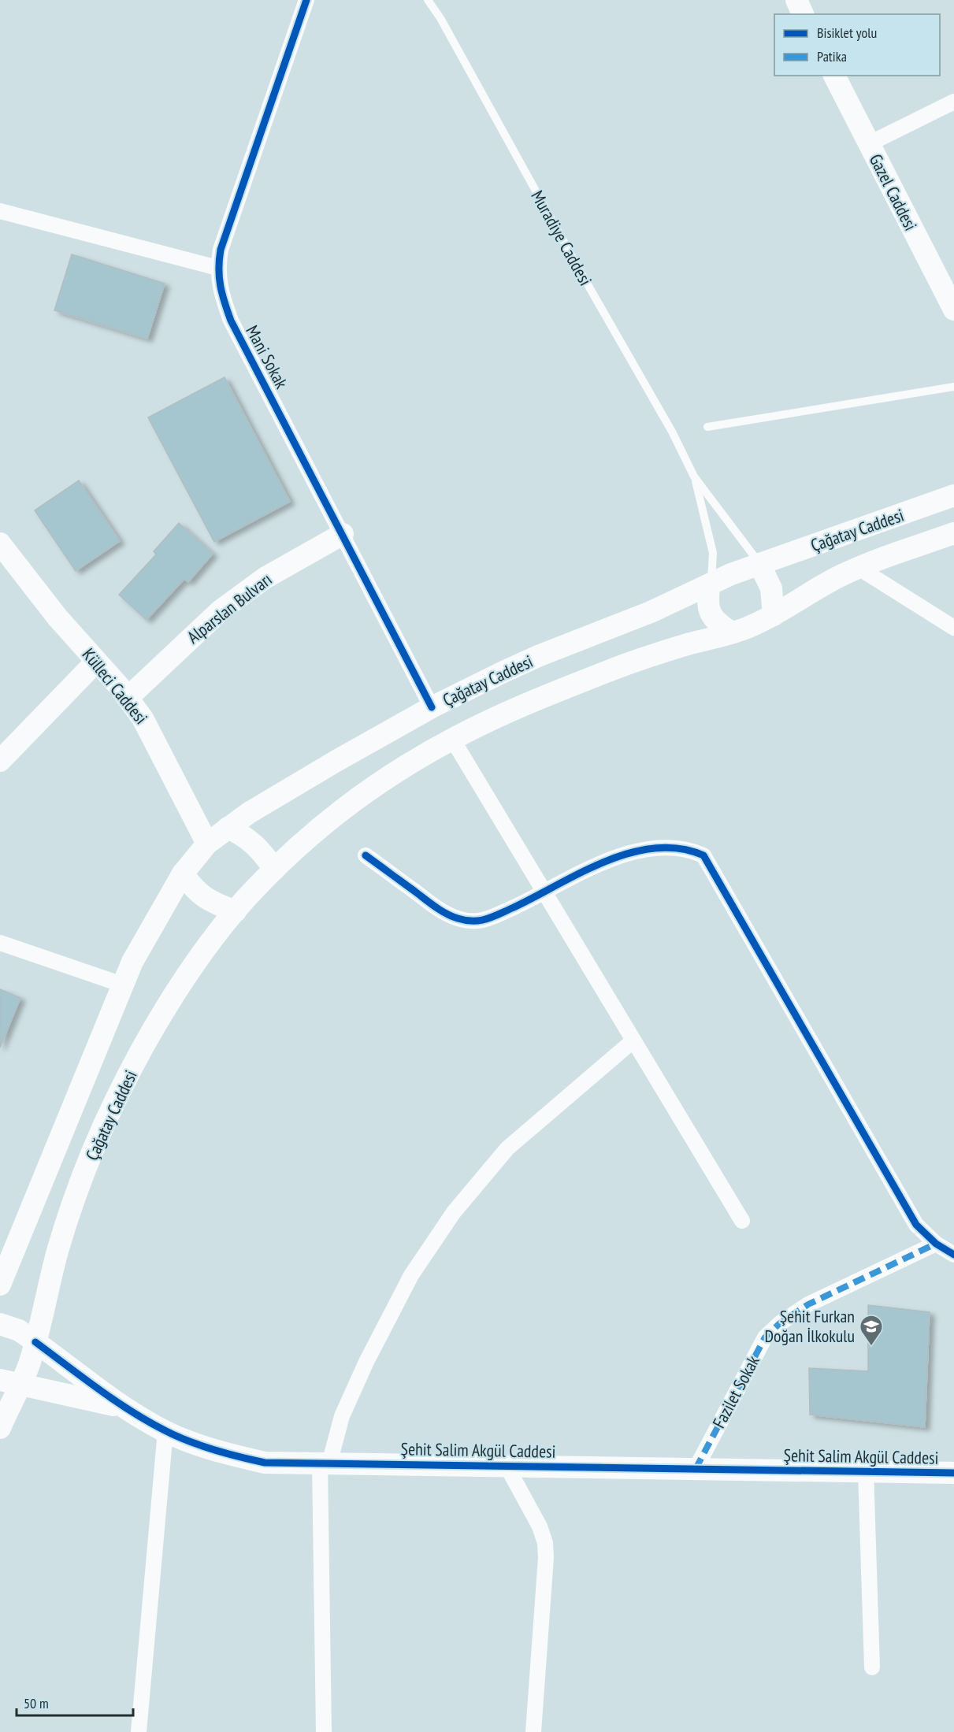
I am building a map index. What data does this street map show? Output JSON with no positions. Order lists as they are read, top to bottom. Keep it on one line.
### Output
{"streets":{"main road":["Gazel Caddesi","Çağatay Caddesi","Alparslan Bulvarı","Külleci Caddesi","Şehit Salim Akgül Caddesi"],"street":["Mani Sokak","Fazilet Sokak"],"lane":["Muradiye Caddesi"]},"crossings":[["Muradiye Caddesi","Çağatay Caddesi"],["Mani Sokak","Çağatay Caddesi"],["Mani Sokak","Alparslan Bulvarı"],["Çağatay Caddesi","Külleci Caddesi"],["Çağatay Caddesi","Şehit Salim Akgül Caddesi"],["Alparslan Bulvarı","Külleci Caddesi"],["Fazilet Sokak","Şehit Salim Akgül Caddesi"]],"places":{"school or university":["Şehit Furkan Doğan İlkokulu"]},"legend":["Bisiklet yolu","Patika"],"scale_bar":"50 m"}
